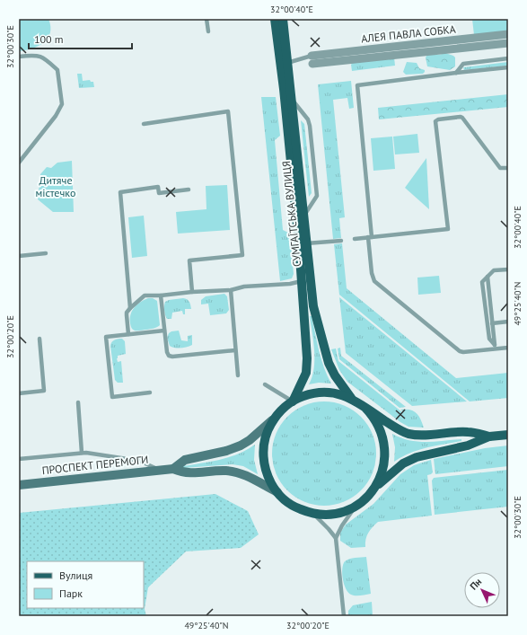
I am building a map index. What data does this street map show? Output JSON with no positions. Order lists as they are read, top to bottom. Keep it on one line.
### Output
{"streets":{"main road":["СУМГАЇТСЬКА ВУЛИЦЯ","ПРОСПЕКТ ПЕРЕМОГИ"],"street":["АЛЕЯ ПАВЛА СОБКА"]},"parks":["Дитяче містечко"],"legend":["Вулиця","Парк"],"scale_bar":"100 m","north":"top left","coordinates":["32°00'40\"E","32°00'30\"E","49°25'40\"N","32°00'20\"E"]}
